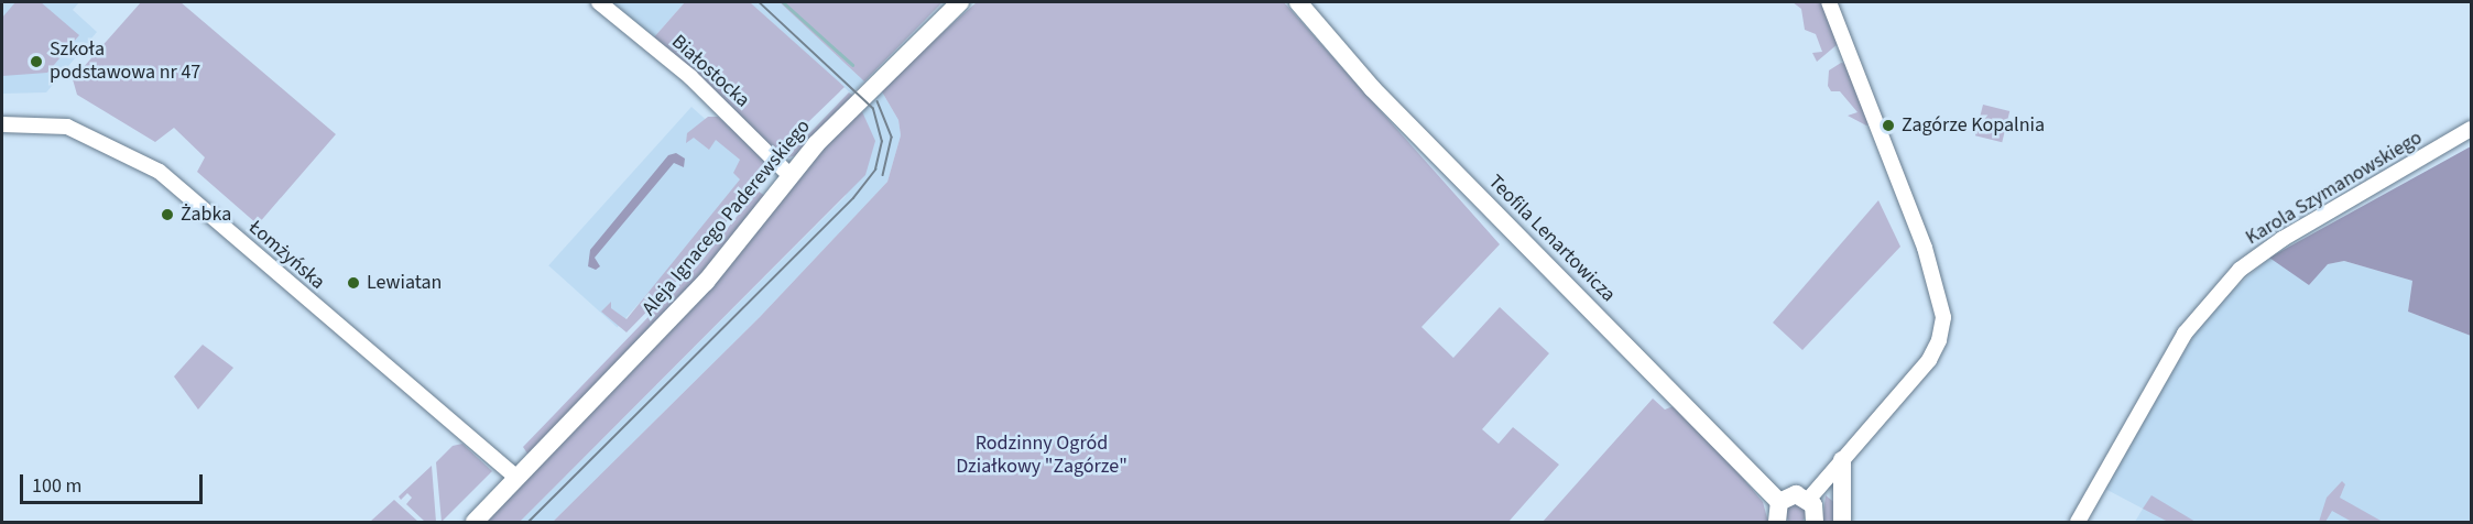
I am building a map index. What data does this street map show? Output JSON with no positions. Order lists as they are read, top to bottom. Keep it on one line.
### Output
{"streets":{"street":["Białostocka","Karola Szymanowskiego","Aleja Ignacego Paderewskiego","Teofila Lenartowicza","Łomżyńska"]},"crossings":[["Białostocka","Aleja Ignacego Paderewskiego"],["Aleja Ignacego Paderewskiego","Łomżyńska"]],"parks":["Rodzinny Ogród Działkowy \"Zagórze\""],"places":["Szkoła podstawowa nr 47","Zagórze Kopalnia","Żabka","Lewiatan"],"scale_bar":"100 m"}
